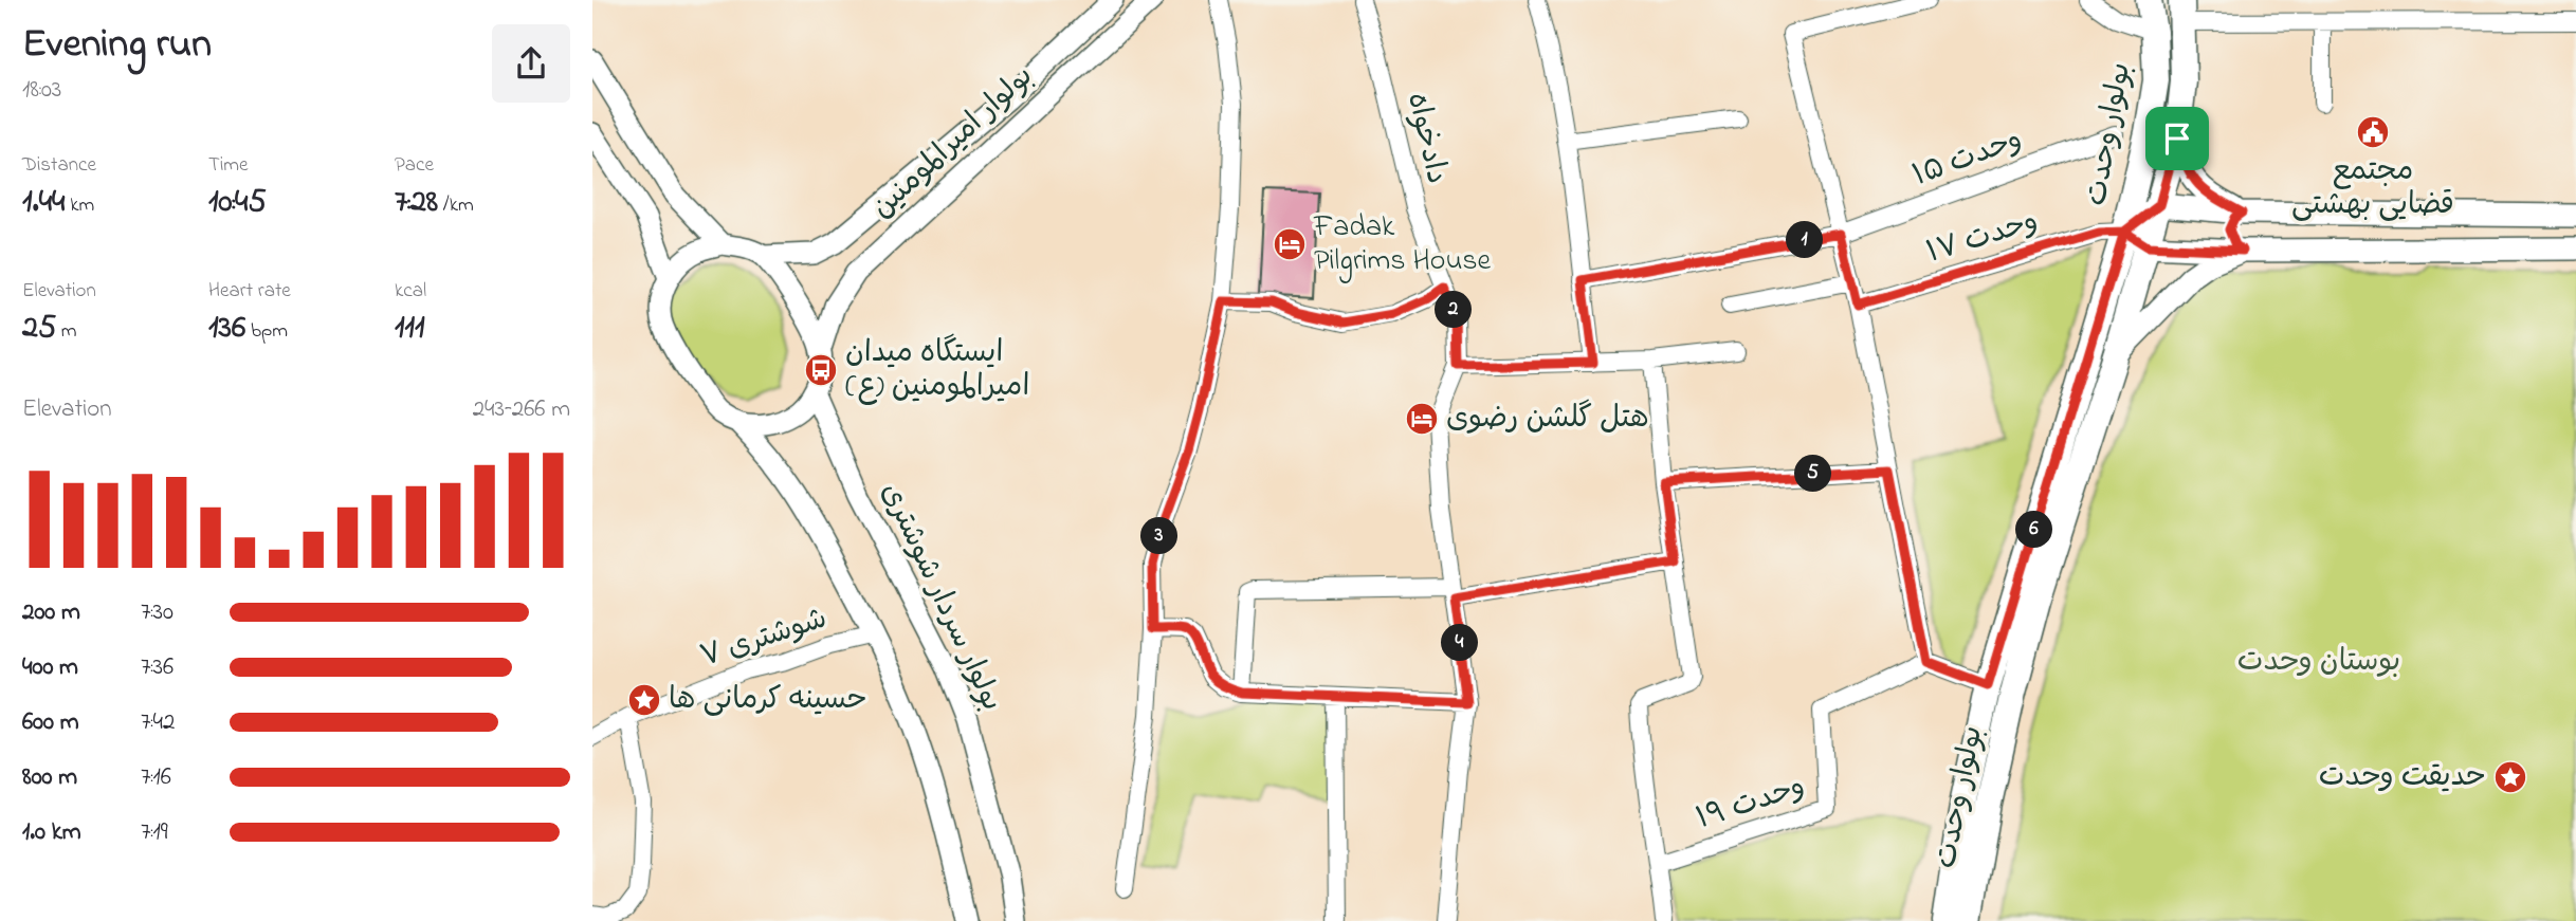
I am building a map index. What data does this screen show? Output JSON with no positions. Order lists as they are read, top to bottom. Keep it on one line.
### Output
{"streets":{"main road":["بولوار وحدت"],"street":["دادخواه","بولوار امیرالمومنین","وحدت ۱۵","وحدت ۱۷","بولوار سردار شوشتری","شوشتری ۷","وحدت ۱۹"]},"crossings":[["بولوار وحدت","وحدت ۱۷"],["بولوار امیرالمومنین","بولوار سردار شوشتری"]],"parks":["بوستان وحدت"],"places":{"public building":["مجتمع قضایی بهشتی"],"hotel":["Fadak Pilgrims House","هتل گلشن رضوی"],"bus stop":["ایستگاه میدان امیرالمومنین (ع)"],"place":["حسینه کرمانی ها","حدیقت وحدت"]},"page":{"heading":["Evening run","18:03"],"stats":[["Distance","1.44 km"],["Time","10:45"],["Pace","7:28 /km"],["Elevation","25 m"],["Heart rate","136 bpm"],["kcal","111"]],"pins":["1","2","5","6","3","4"],"chart":["Elevation","243–266 m"],"list":[{"name":"200 m","note":"7:30"},{"name":"400 m","note":"7:36"},{"name":"600 m","note":"7:42"},{"name":"800 m","note":"7:16"},{"name":"1.0 km","note":"7:19"}]}}
